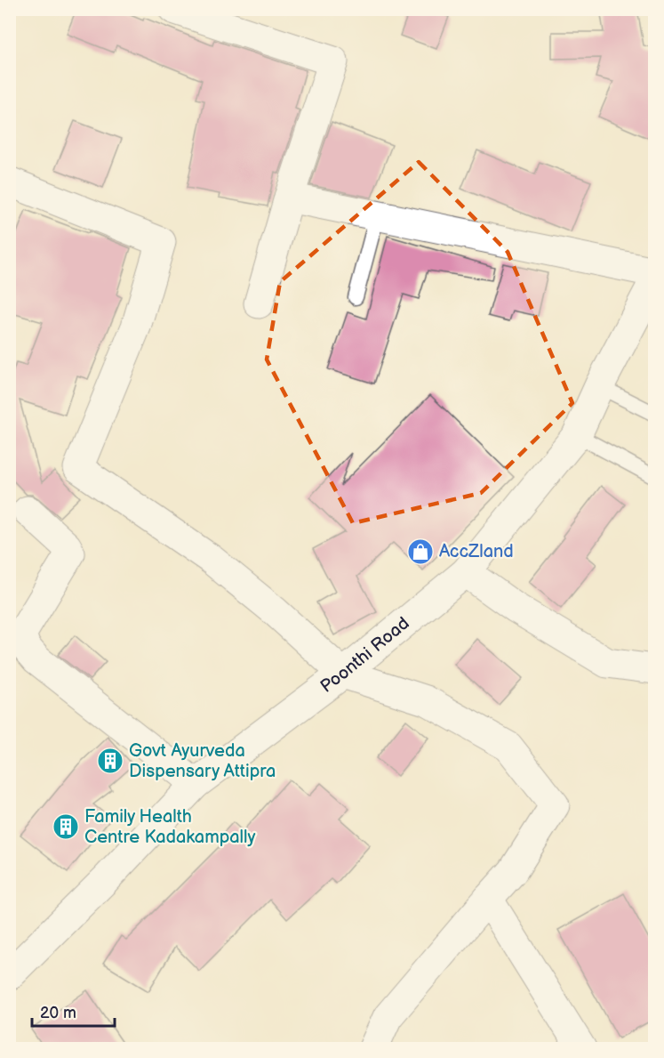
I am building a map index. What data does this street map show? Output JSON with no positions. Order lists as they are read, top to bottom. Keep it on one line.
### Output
{"streets":{"street":["Poonthi Road"]},"places":{"shop":["AccZland"],"building":["Govt Ayurveda Dispensary Attipra","Family Health Centre Kadakampally"]},"scale_bar":"20 m"}
